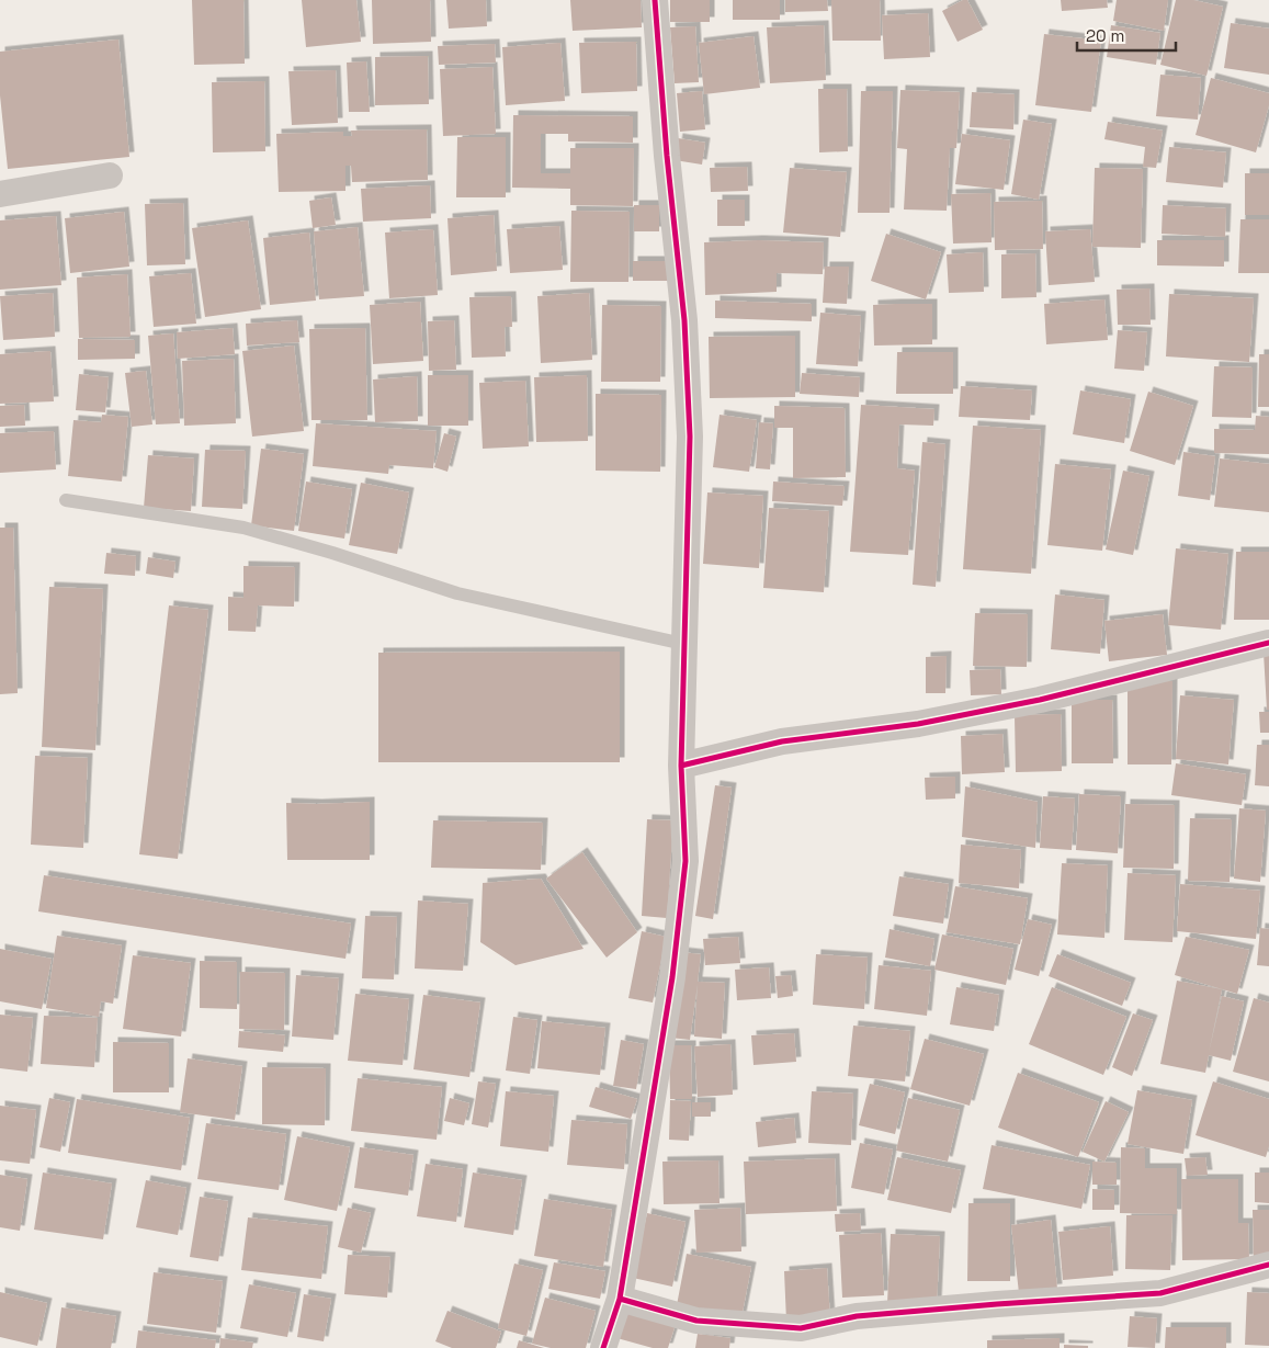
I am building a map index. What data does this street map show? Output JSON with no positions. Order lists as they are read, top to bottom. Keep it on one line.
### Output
{"scale_bar":"20 m"}
